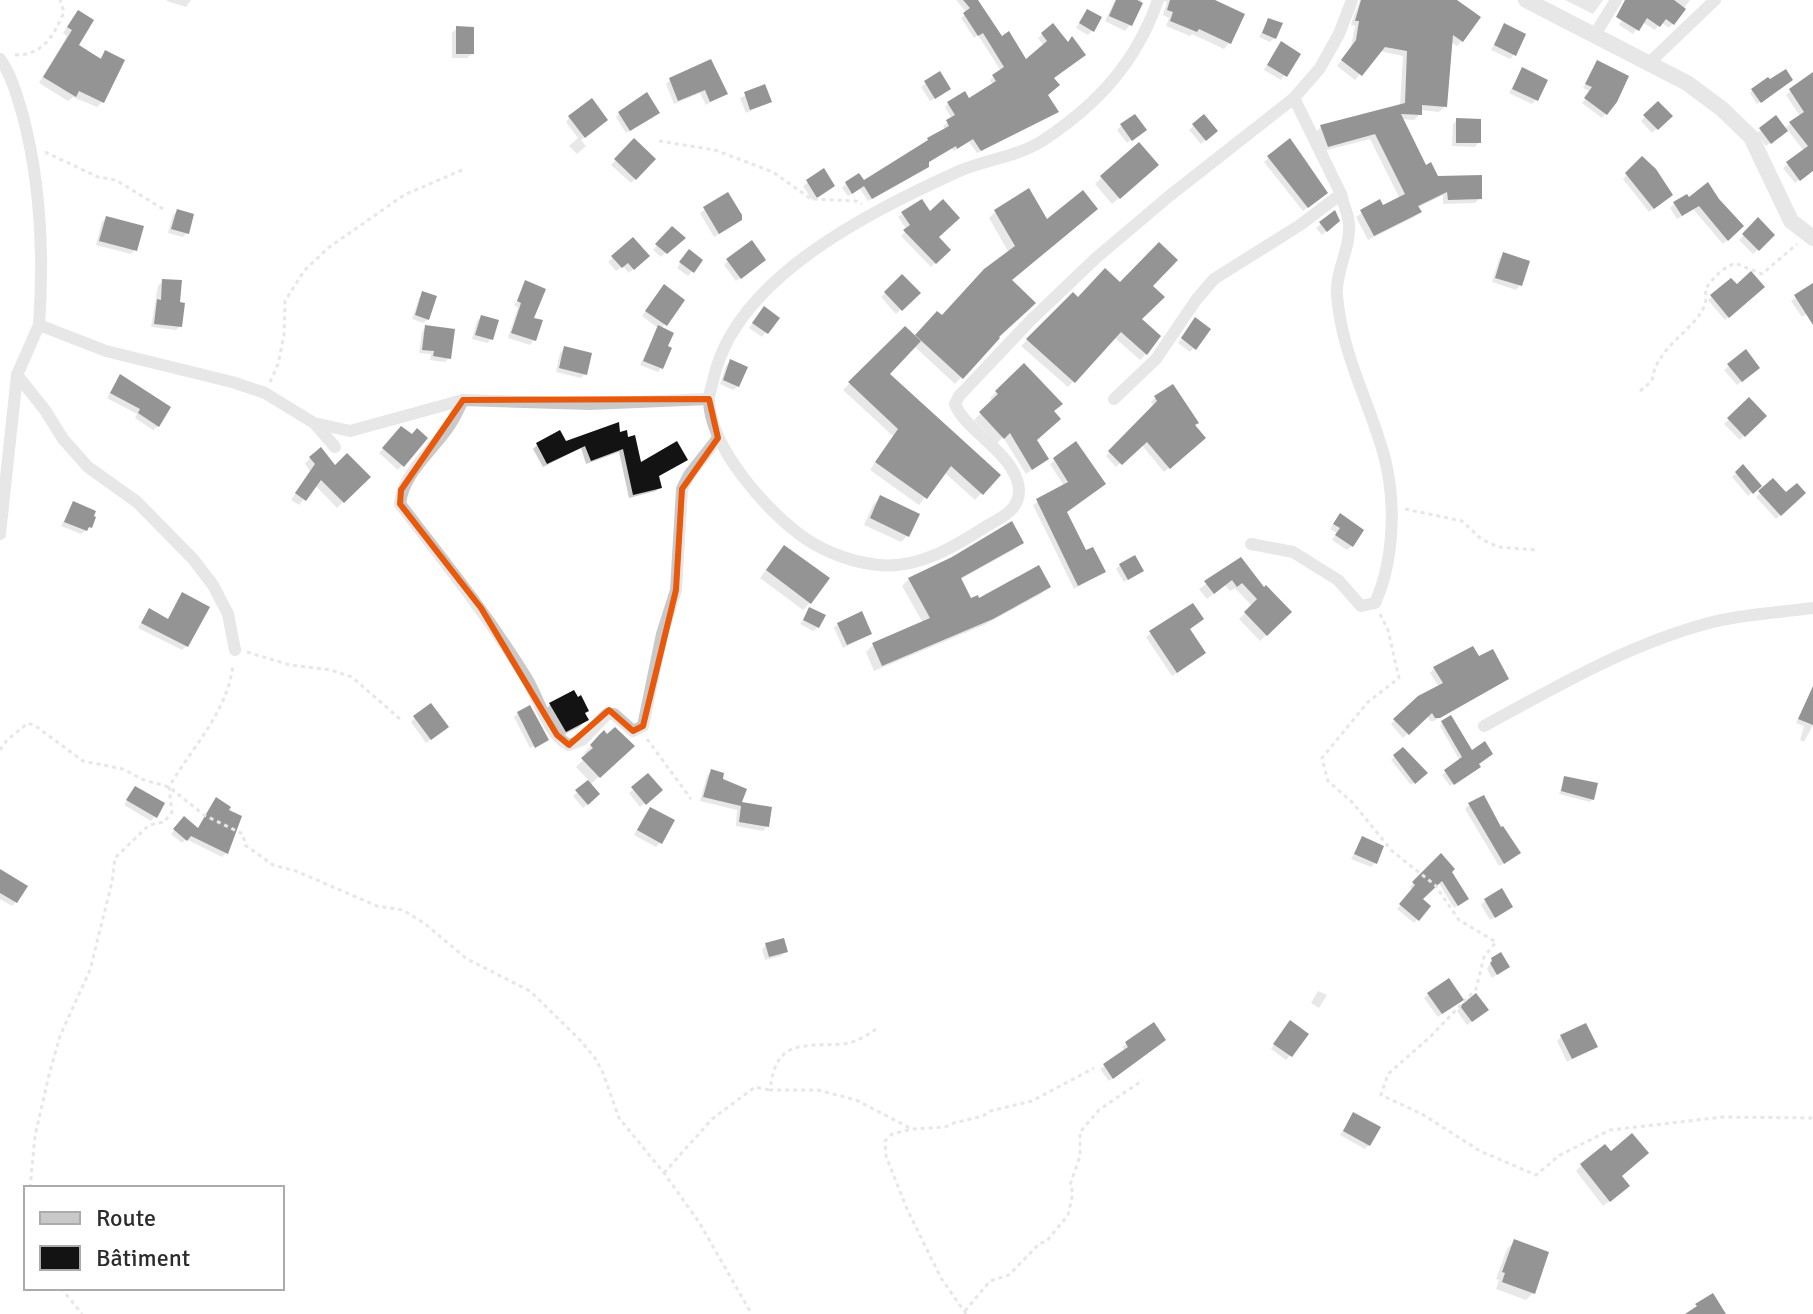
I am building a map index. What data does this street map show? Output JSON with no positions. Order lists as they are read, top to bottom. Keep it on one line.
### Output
{"legend":["Route","Bâtiment"]}
